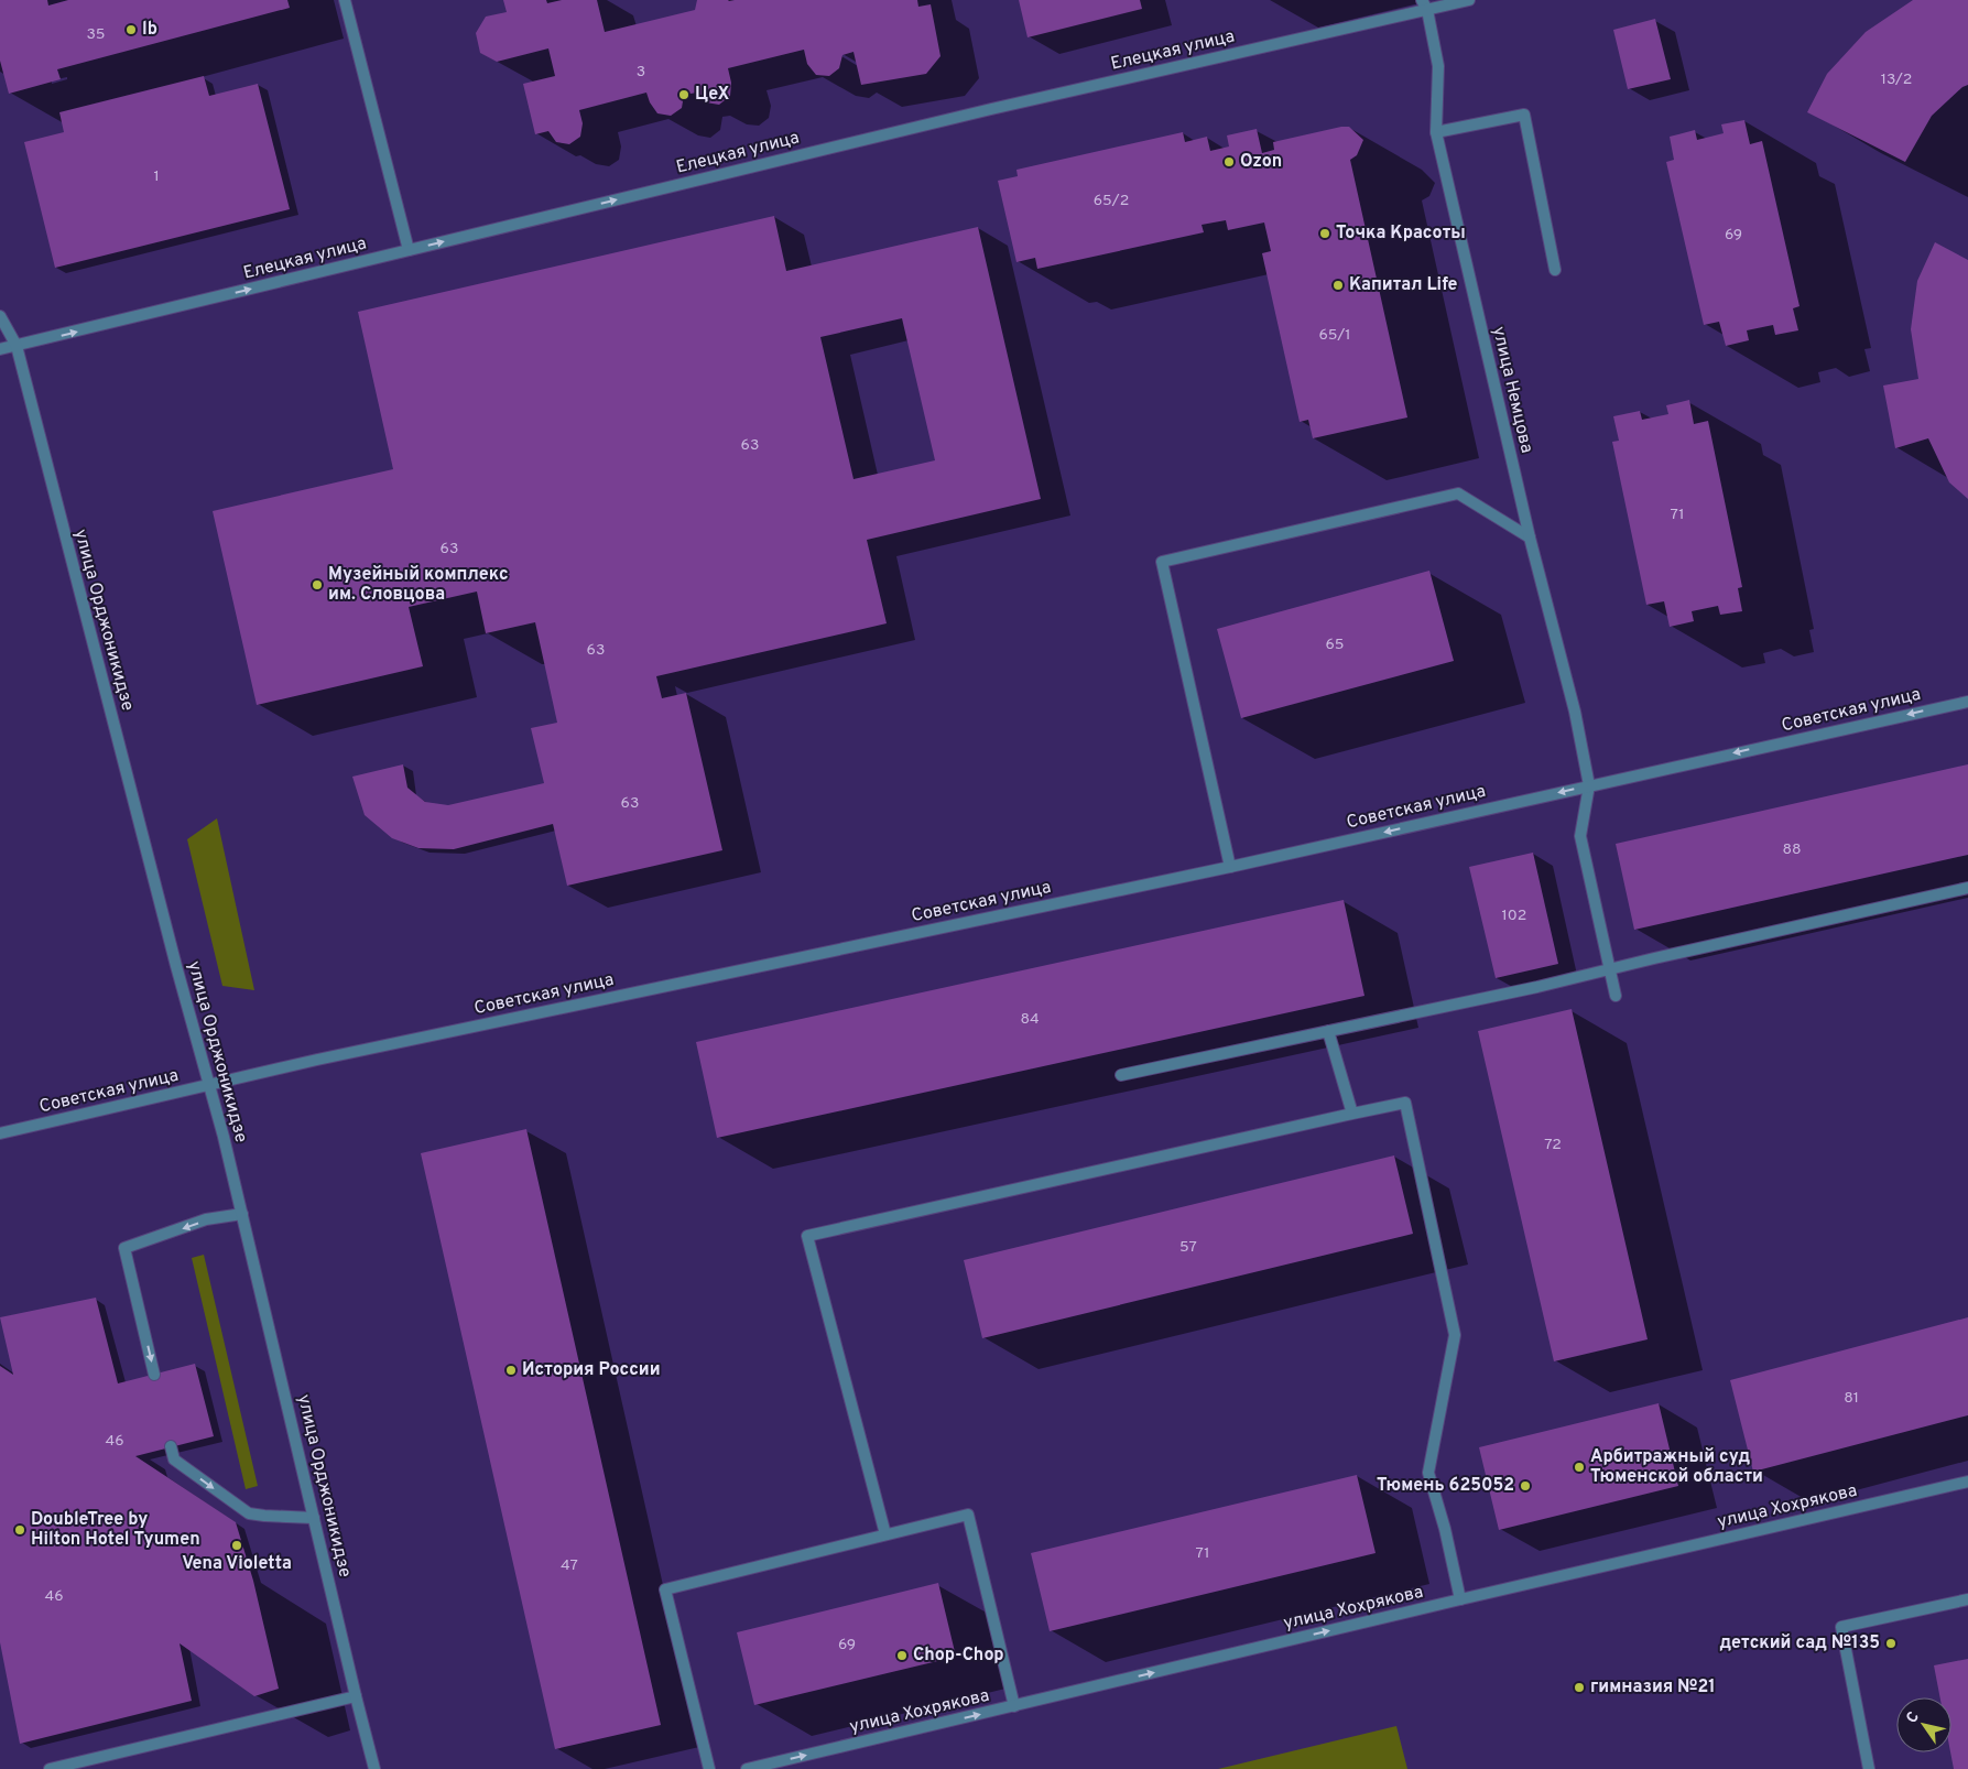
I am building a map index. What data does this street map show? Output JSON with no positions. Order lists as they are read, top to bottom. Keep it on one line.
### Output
{"streets":{"street":["Елецкая улица","улица Немцова","улица Орджоникидзе","Советская улица","улица Хохрякова"]},"crossings":[["Елецкая улица","улица Немцова"],["Елецкая улица","улица Орджоникидзе"],["улица Немцова","Советская улица"],["улица Орджоникидзе","Советская улица"]],"one_way":["Елецкая улица","Советская улица","улица Хохрякова"],"places":["lb","ЦеХ","Ozon","Точка Красоты","Капитал Life","Музейный комплекс им. Словцова","История России","Арбитражный суд Тюменской области","Тюмень 625052","DoubleTree by Hilton Hotel Tyumen","Vena Violetta","детский сад №135","Chop-Chop","гимназия №21"],"house_numbers":["35","3","13/2","1","65/2","69","65/1","63","71","63","65","63","63","88","102","84","72","57","81","46","71","47","46","69"],"north":"top left"}
